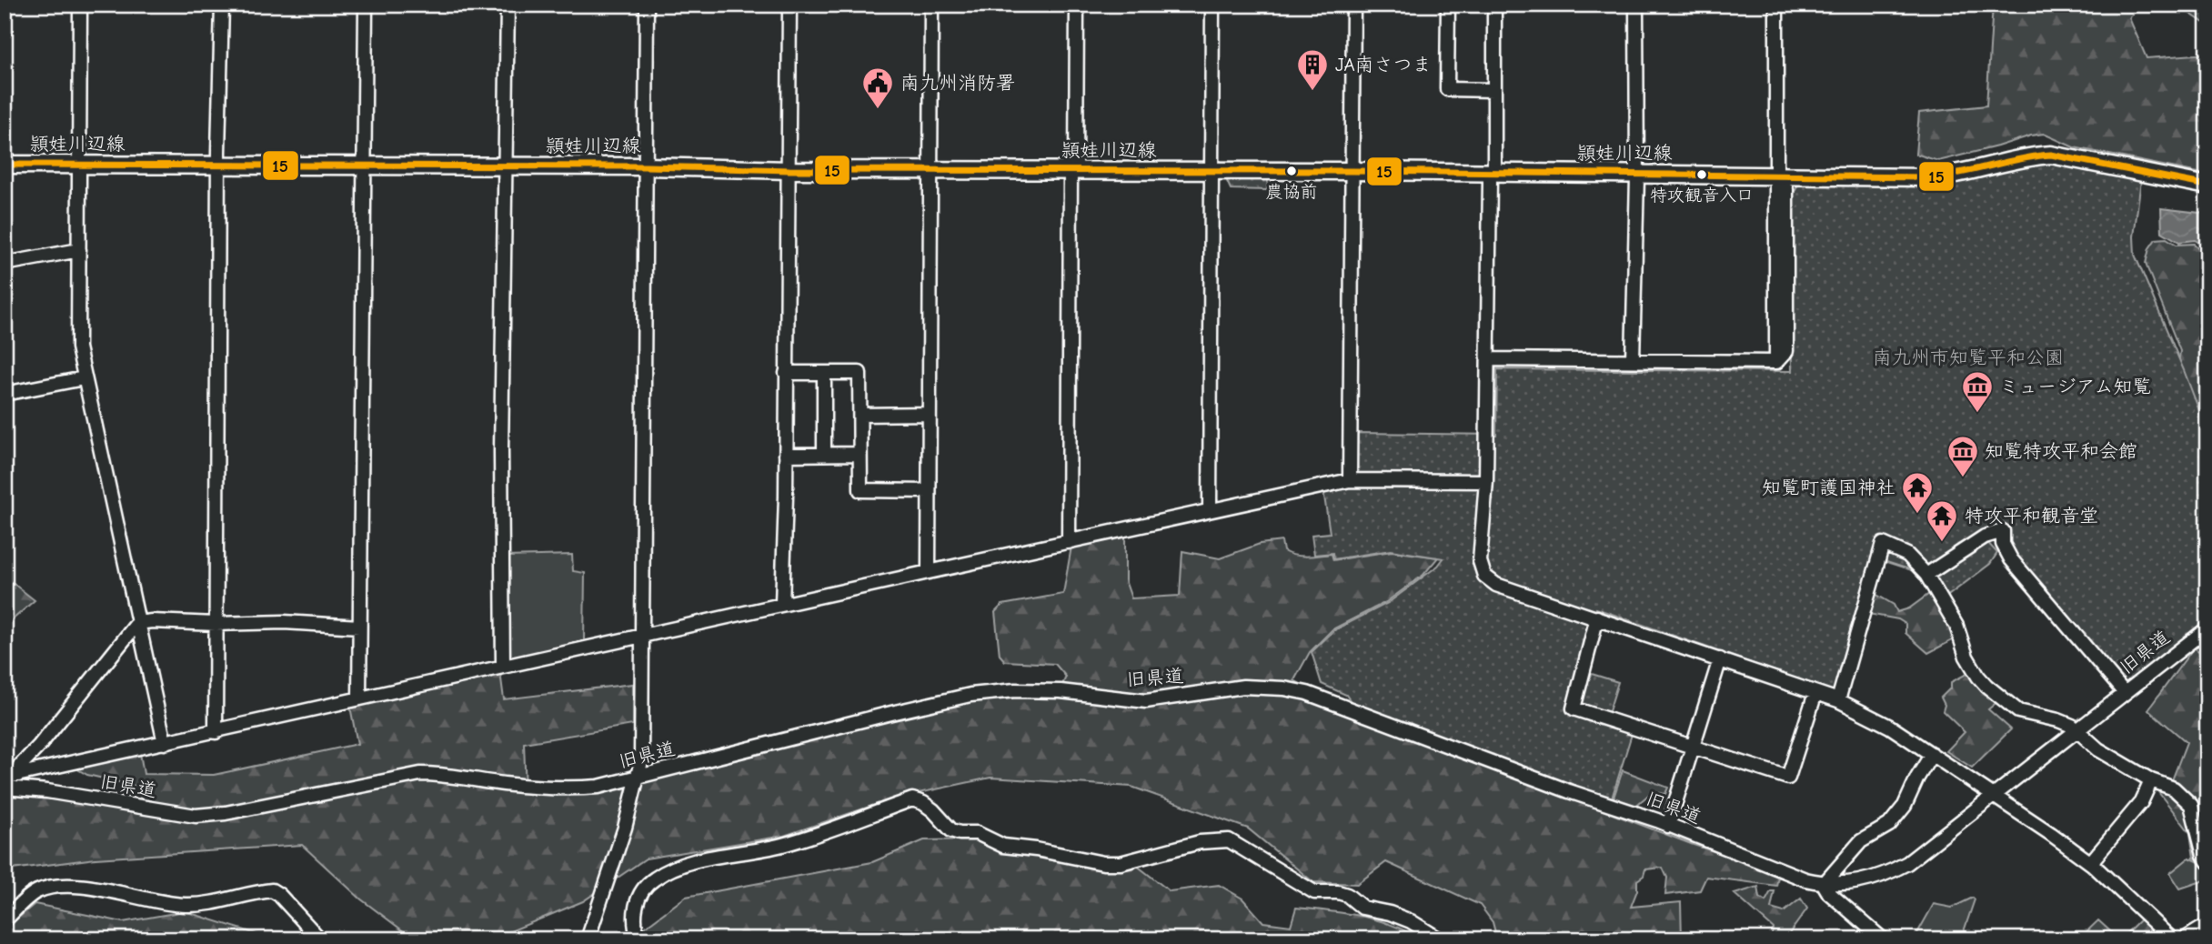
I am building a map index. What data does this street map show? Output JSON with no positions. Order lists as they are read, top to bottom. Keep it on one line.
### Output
{"streets":{"main road":["頴娃川辺線"],"street":["旧県道"]},"parks":["南九州市知覧平和公園"],"places":{"building":["JA南さつま"],"public building":["南九州消防署"],"other":["農協前","特攻観音入口"],"museum":["ミュージアム知覧","知覧特攻平和会館"],"temple":["知覧町護国神社","特攻平和観音堂"]},"lines":["transit line 15"]}
